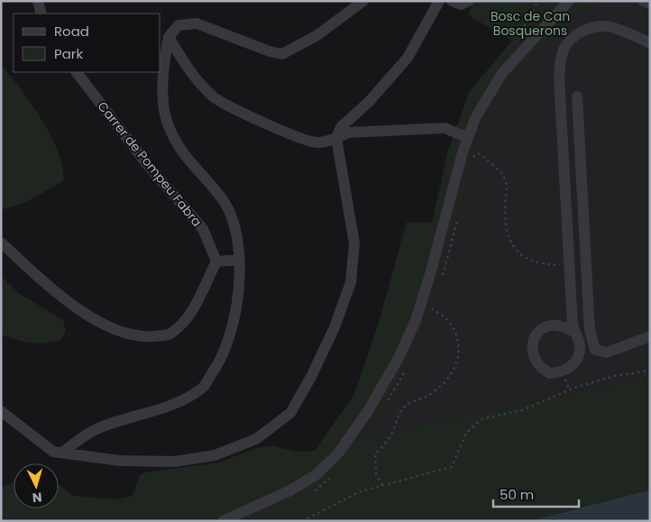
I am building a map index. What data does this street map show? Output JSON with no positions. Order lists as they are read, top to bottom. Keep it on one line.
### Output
{"streets":{"street":["Carrer de Pompeu Fabra"]},"parks":["Bosc de Can Bosquerons"],"legend":["Road","Park"],"scale_bar":"50 m","north":"bottom"}
